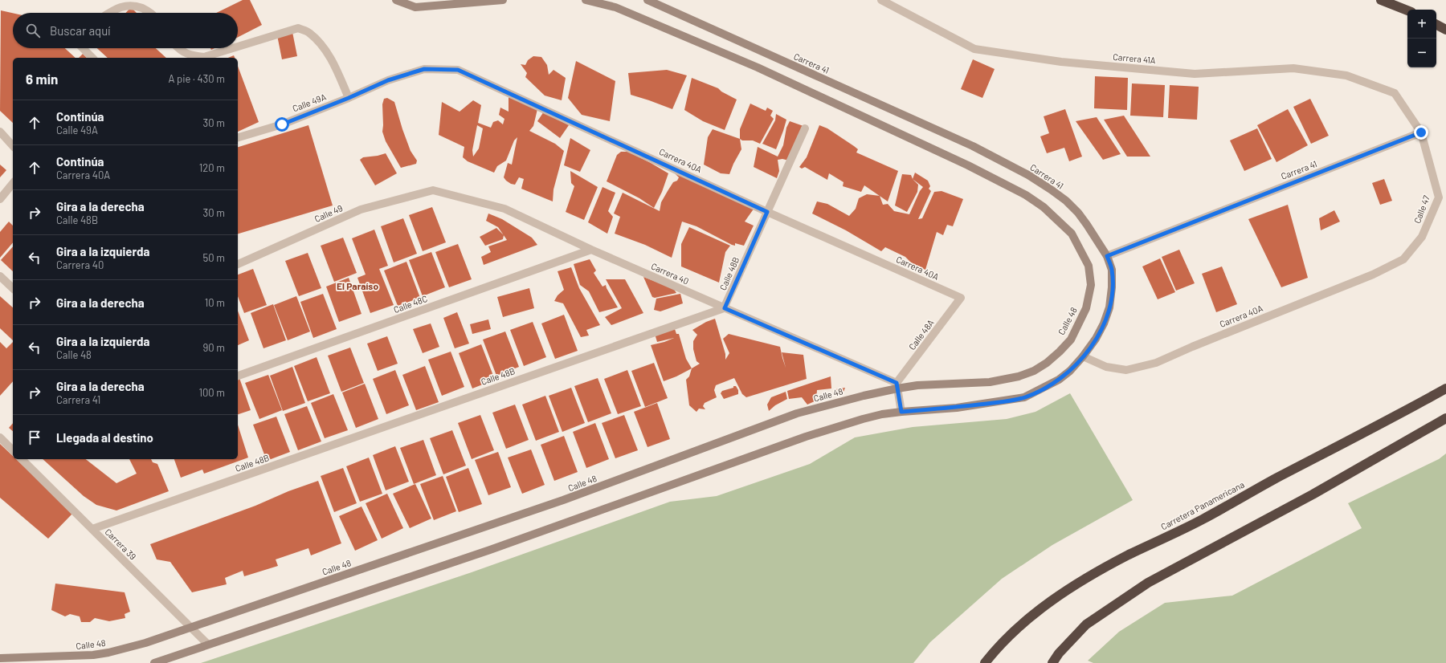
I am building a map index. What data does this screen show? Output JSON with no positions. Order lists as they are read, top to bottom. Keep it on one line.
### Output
{"streets":{"highway":["Carretera Panamericana"],"main road":["Carrera 41","Calle 48"],"street":["Carrera 41A","Calle 49A","Carrera 40A","Calle 47","Calle 49","Carrera 40","Calle 48B","Calle 48C","Calle 48A","Carrera 39"]},"crossings":[["Carrera 41A","Calle 47"],["Carrera 41","Calle 47"],["Calle 49A","Carrera 40A"],["Carrera 40A","Calle 47"],["Carrera 40A","Calle 48B"],["Carrera 40A","Calle 48A"],["Calle 49","Carrera 40"],["Carrera 40","Calle 48B"],["Carrera 40","Calle 48C"],["Carrera 40","Calle 48"],["Carrera 40","Calle 48A"],["Calle 48B","Carrera 39"],["Calle 48","Calle 48A"],["Calle 48","Carrera 39"]],"districts":["El Paraíso"],"page":{"map_buttons":["+","−"],"search":"Buscar aquí","heading":["6 min","A pie · 430 m"],"list":[["Continúa","Calle 49A","30 m"],["Continúa","Carrera 40A","120 m"],["Gira a la derecha","Calle 48B","30 m"],["Gira a la izquierda","Carrera 40","50 m"],["Gira a la derecha","10 m"],["Gira a la izquierda","Calle 48","90 m"],["Gira a la derecha","Carrera 41","100 m"],"Llegada al destino"]}}
